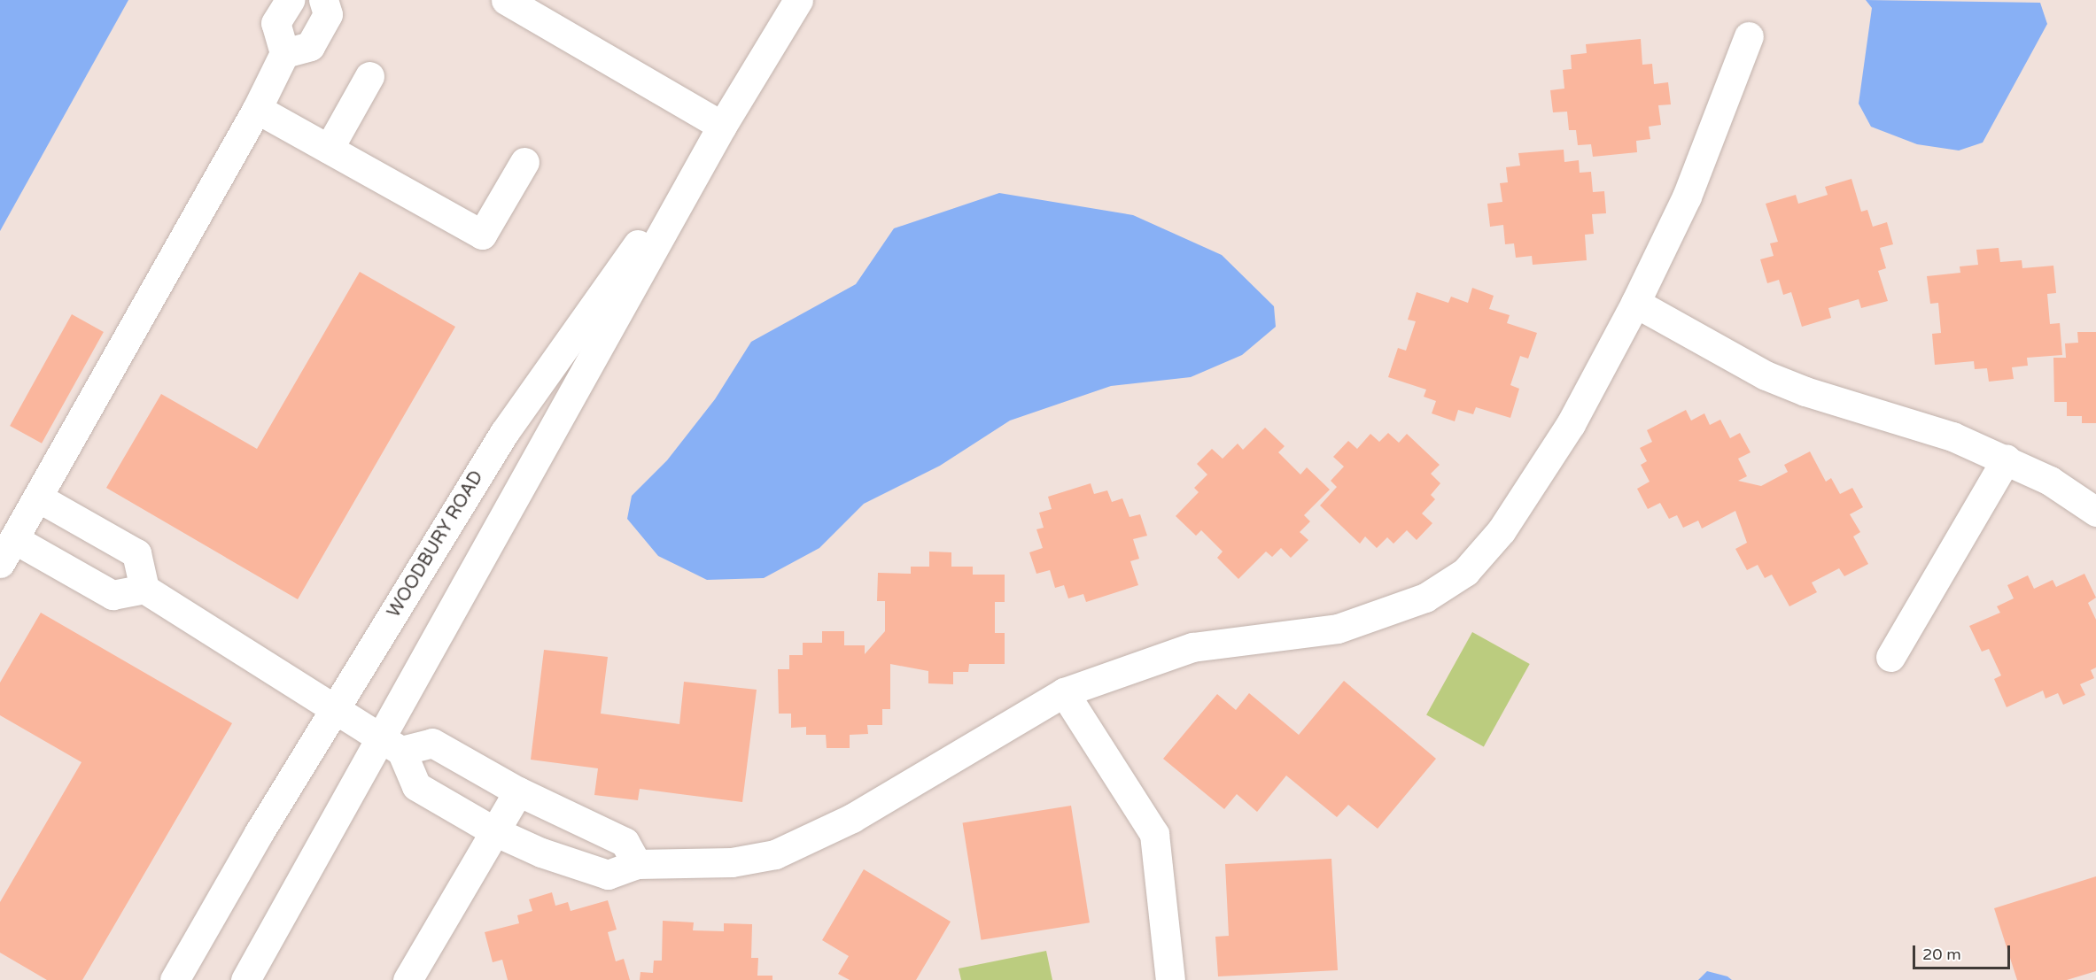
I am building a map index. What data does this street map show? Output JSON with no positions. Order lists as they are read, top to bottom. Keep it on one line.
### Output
{"streets":{"street":["WOODBURY ROAD"]},"scale_bar":"20 m"}
